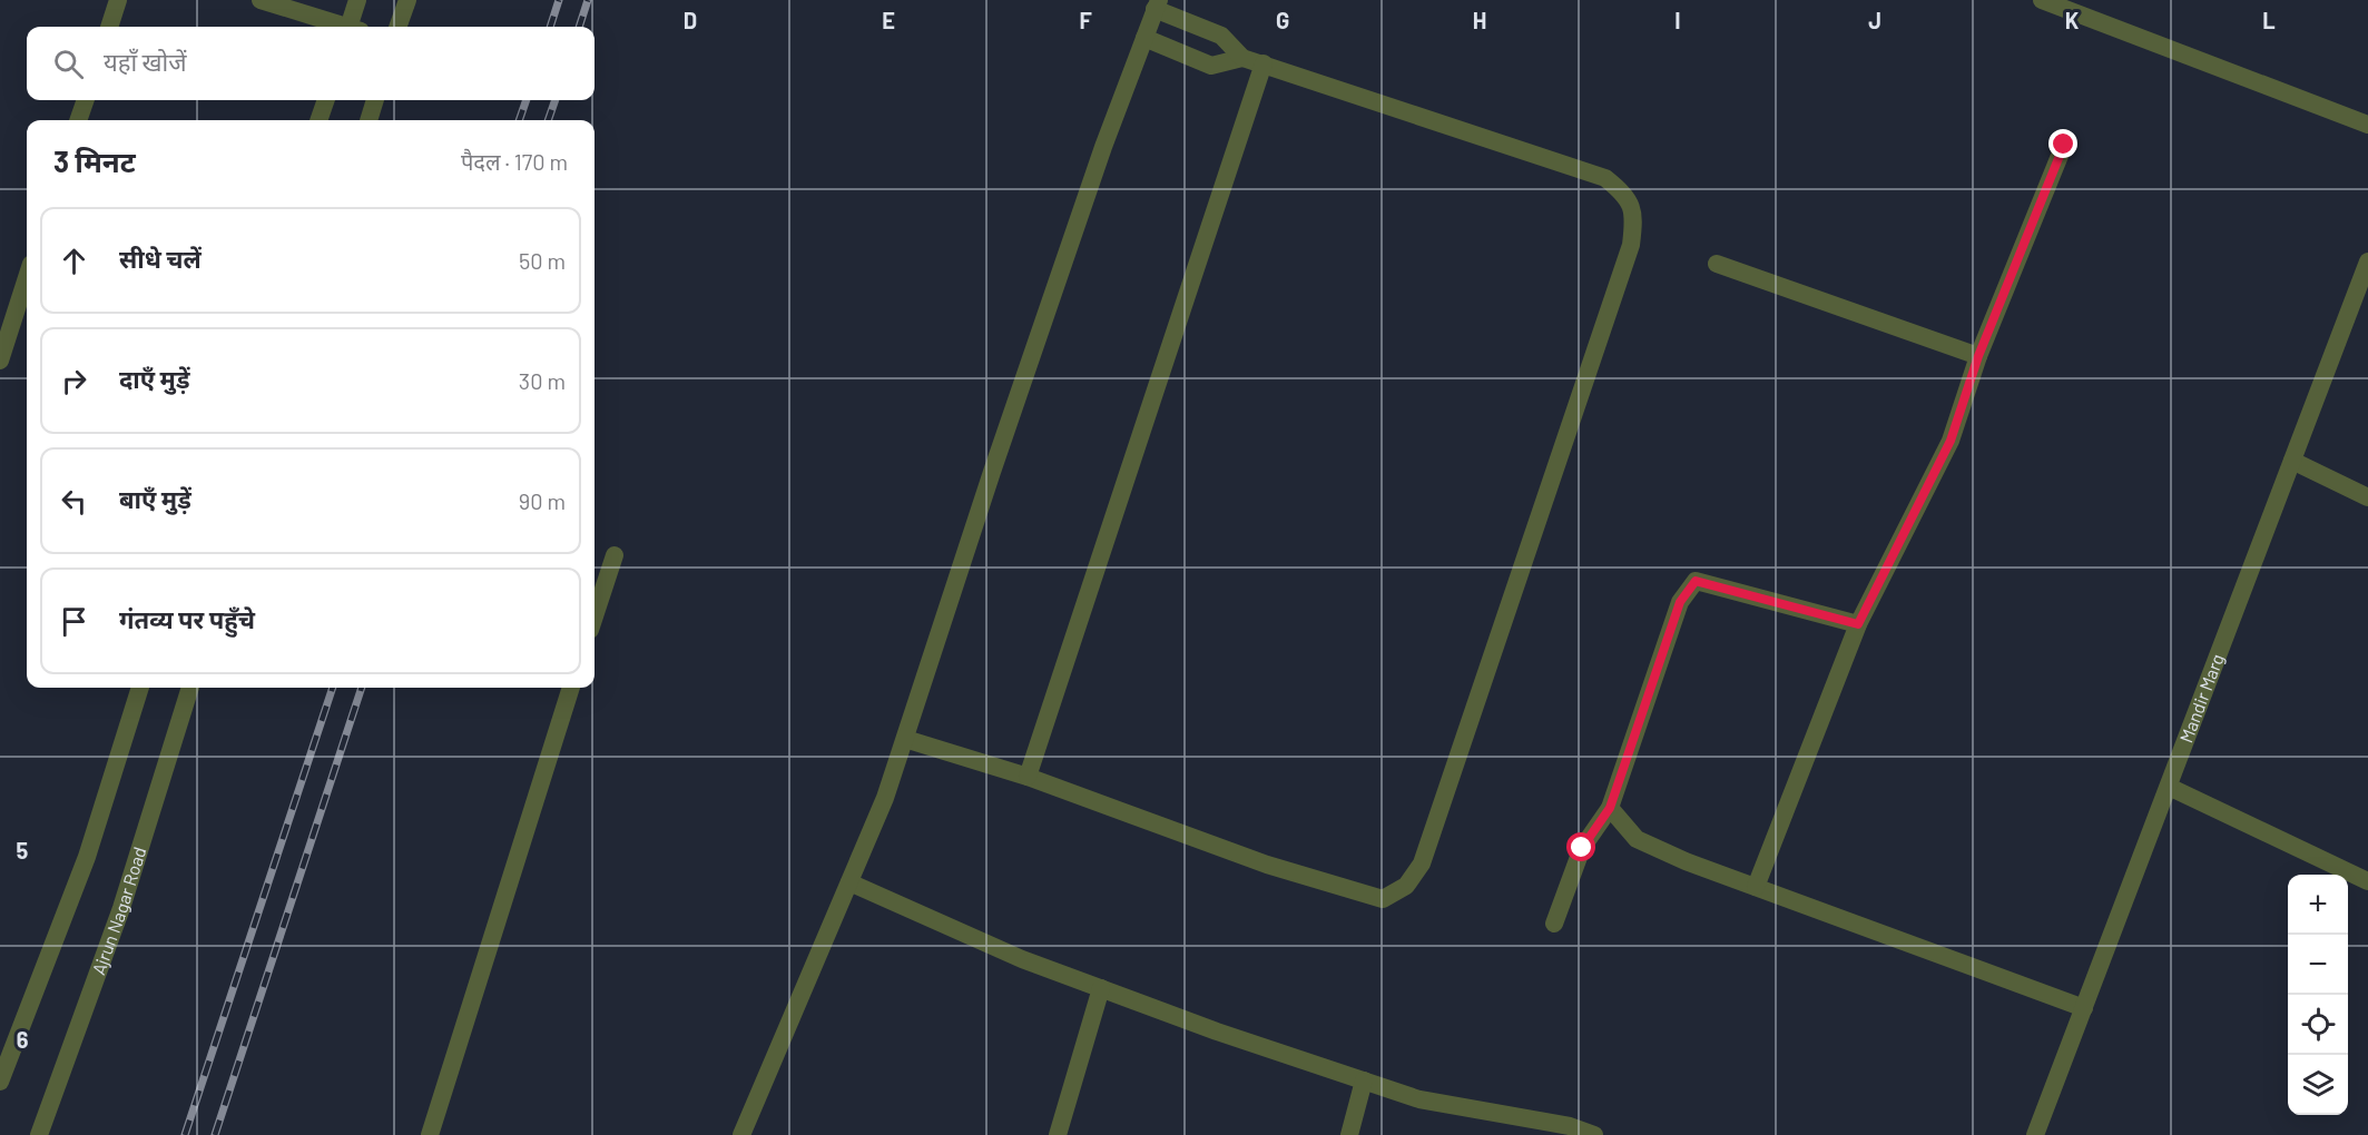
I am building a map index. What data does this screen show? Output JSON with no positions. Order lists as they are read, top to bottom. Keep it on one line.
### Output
{"streets":{"street":["Mandir Marg","Ajrun Nagar Road"]},"page":{"search":"यहाँ खोजें","heading":["3 मिनट","पैदल · 170 m"],"list":[["सीधे चलें","50 m"],["दाएँ मुड़ें","30 m"],["बाएँ मुड़ें","90 m"],"गंतव्य पर पहुँचे"],"map_buttons":["+","−"]},"grid":{"columns":["D","E","F","G","H","I","J","K","L"],"rows":["5","6"]}}
